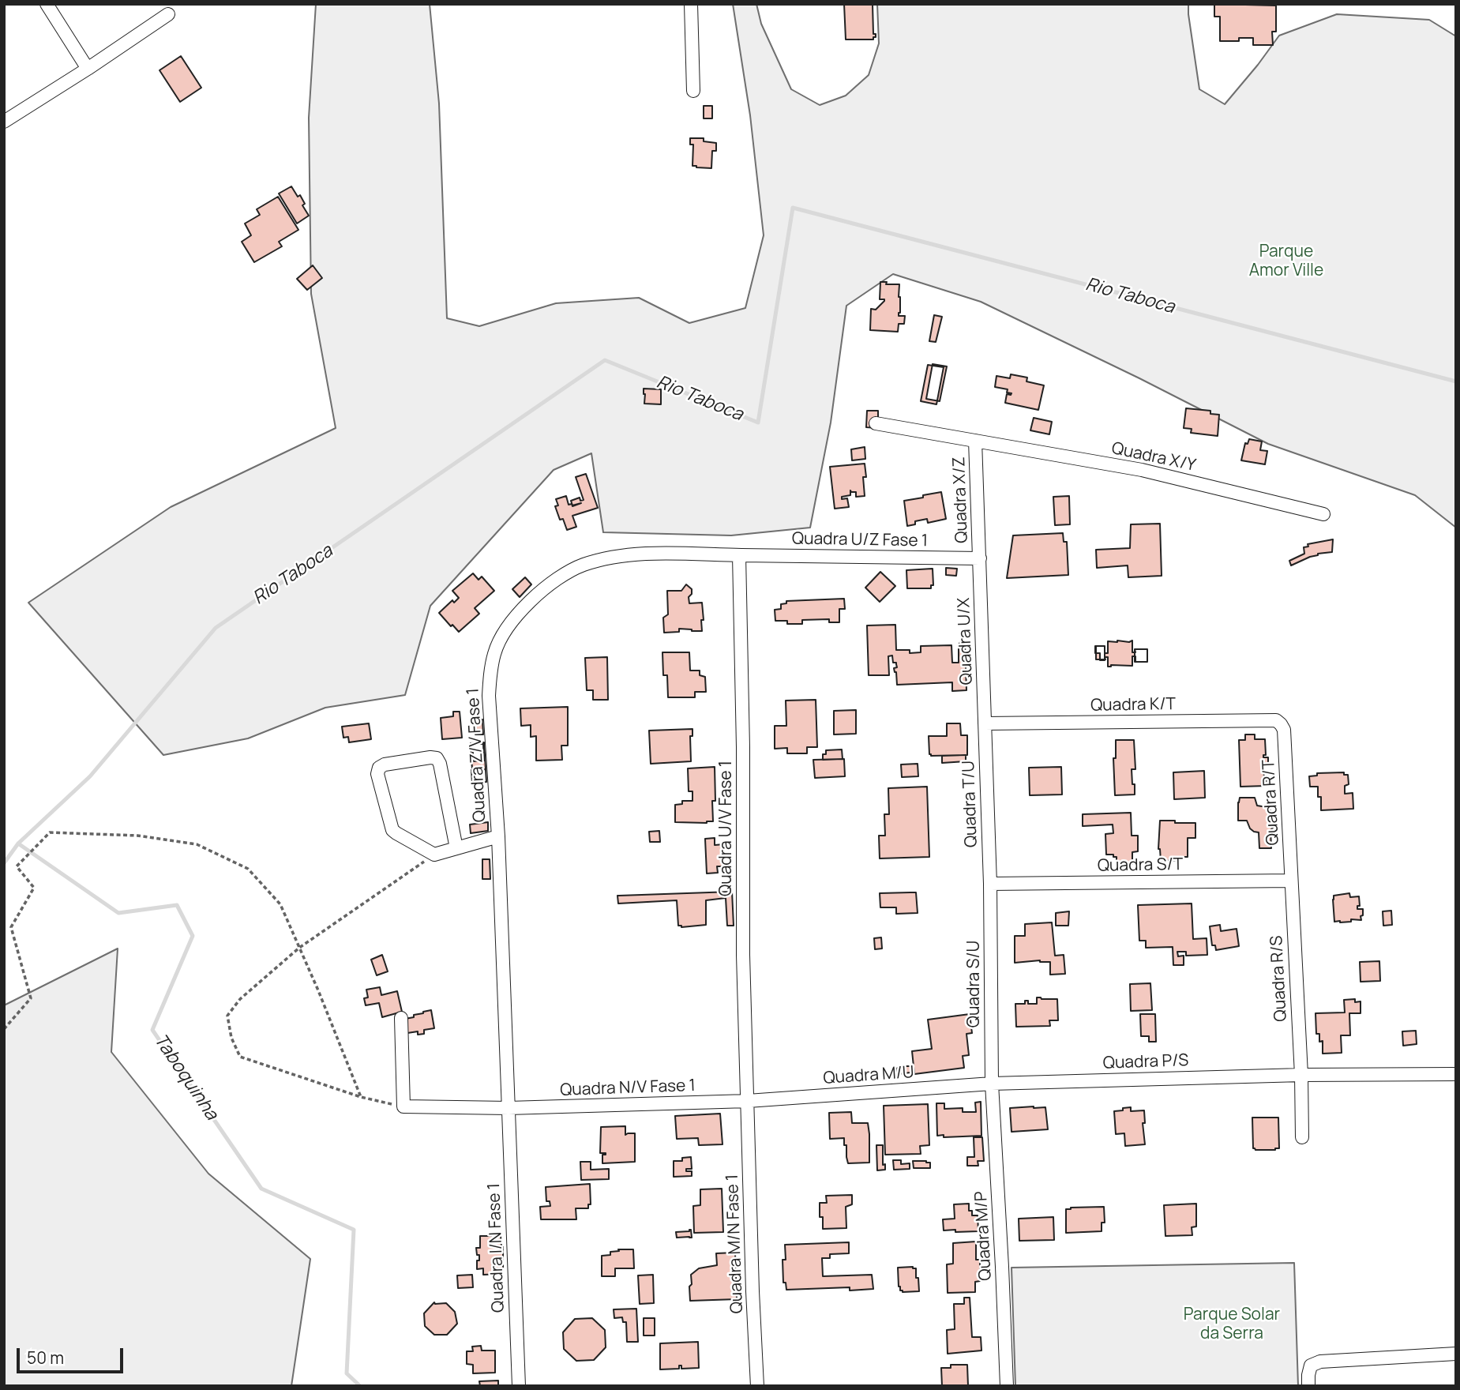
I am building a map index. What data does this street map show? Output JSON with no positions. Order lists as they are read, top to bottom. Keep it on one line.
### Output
{"streets":{"street":["Quadra X/Y","Quadra X/Z","Quadra U/Z Fase 1","Quadra U/X","Quadra K/T","Quadra Z/V Fase 1","Quadra R/T","Quadra T/U","Quadra U/V Fase 1","Quadra S/T","Quadra R/S","Quadra S/U","Quadra P/S","Quadra M/U","Quadra N/V Fase 1","Quadra M/P","Quadra M/N Fase 1","Quadra I/N Fase 1"]},"crossings":[["Quadra X/Y","Quadra X/Z"],["Quadra X/Z","Quadra U/Z Fase 1"],["Quadra X/Z","Quadra U/X"],["Quadra U/Z Fase 1","Quadra U/X"],["Quadra U/Z Fase 1","Quadra Z/V Fase 1"],["Quadra U/Z Fase 1","Quadra U/V Fase 1"],["Quadra U/X","Quadra K/T"],["Quadra U/X","Quadra T/U"],["Quadra K/T","Quadra R/T"],["Quadra K/T","Quadra T/U"],["Quadra Z/V Fase 1","Quadra U/V Fase 1"],["Quadra Z/V Fase 1","Quadra N/V Fase 1"],["Quadra Z/V Fase 1","Quadra I/N Fase 1"],["Quadra R/T","Quadra S/T"],["Quadra R/T","Quadra R/S"],["Quadra T/U","Quadra S/T"],["Quadra T/U","Quadra S/U"],["Quadra U/V Fase 1","Quadra M/U"],["Quadra U/V Fase 1","Quadra N/V Fase 1"],["Quadra U/V Fase 1","Quadra M/N Fase 1"],["Quadra S/T","Quadra R/S"],["Quadra S/T","Quadra S/U"],["Quadra R/S","Quadra P/S"],["Quadra S/U","Quadra P/S"],["Quadra S/U","Quadra M/U"],["Quadra S/U","Quadra M/P"],["Quadra P/S","Quadra M/U"],["Quadra P/S","Quadra M/P"],["Quadra M/U","Quadra N/V Fase 1"],["Quadra M/U","Quadra M/P"],["Quadra M/U","Quadra M/N Fase 1"],["Quadra N/V Fase 1","Quadra M/N Fase 1"],["Quadra N/V Fase 1","Quadra I/N Fase 1"]],"water":["Rio Taboca","Taboquinha"],"parks":["Parque Amor Ville","Parque Solar da Serra"],"scale_bar":"50 m"}
